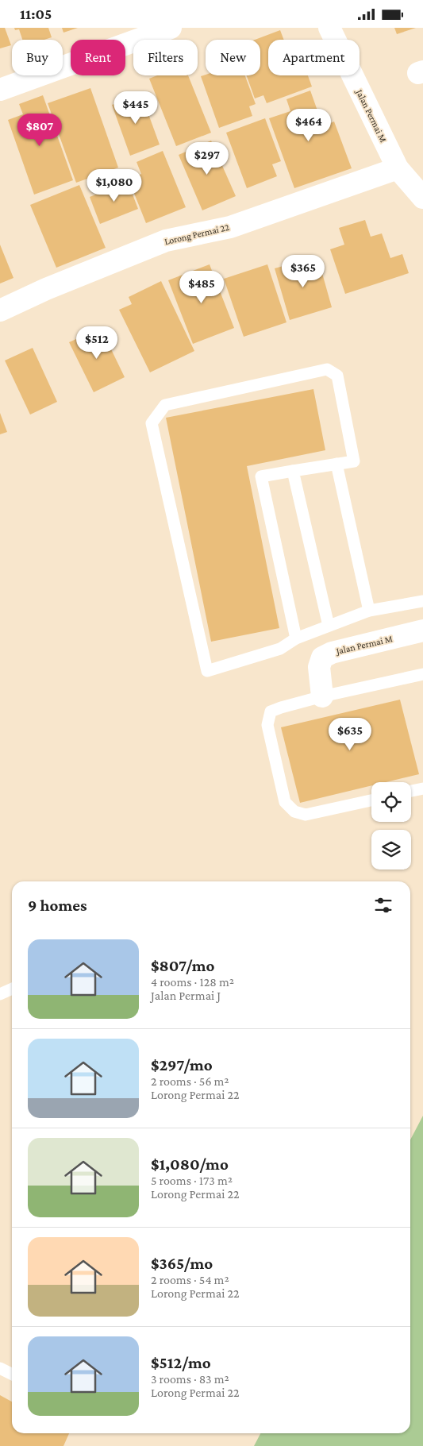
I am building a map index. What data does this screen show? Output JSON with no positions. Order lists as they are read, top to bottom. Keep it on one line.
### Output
{"streets":{"street":["Jalan Permai M","Lorong Permai 22"]},"crossings":[["Jalan Permai M","Lorong Permai 22"]],"page":{"status":"11:05","chip":["Buy","Rent","Filters","New","Apartment"],"price":["$445","$464","$807","$297","$1,080","$365","$485","$512","$635"],"heading":"9 homes","list":[{"name":"$807/mo","note":"4 rooms · 128 m² · Jalan Permai J"},{"name":"$297/mo","note":"2 rooms · 56 m² · Lorong Permai 22"},{"name":"$1,080/mo","note":"5 rooms · 173 m² · Lorong Permai 22"},{"name":"$365/mo","note":"2 rooms · 54 m² · Lorong Permai 22"},{"name":"$512/mo","note":"3 rooms · 83 m² · Lorong Permai 22"}]}}
